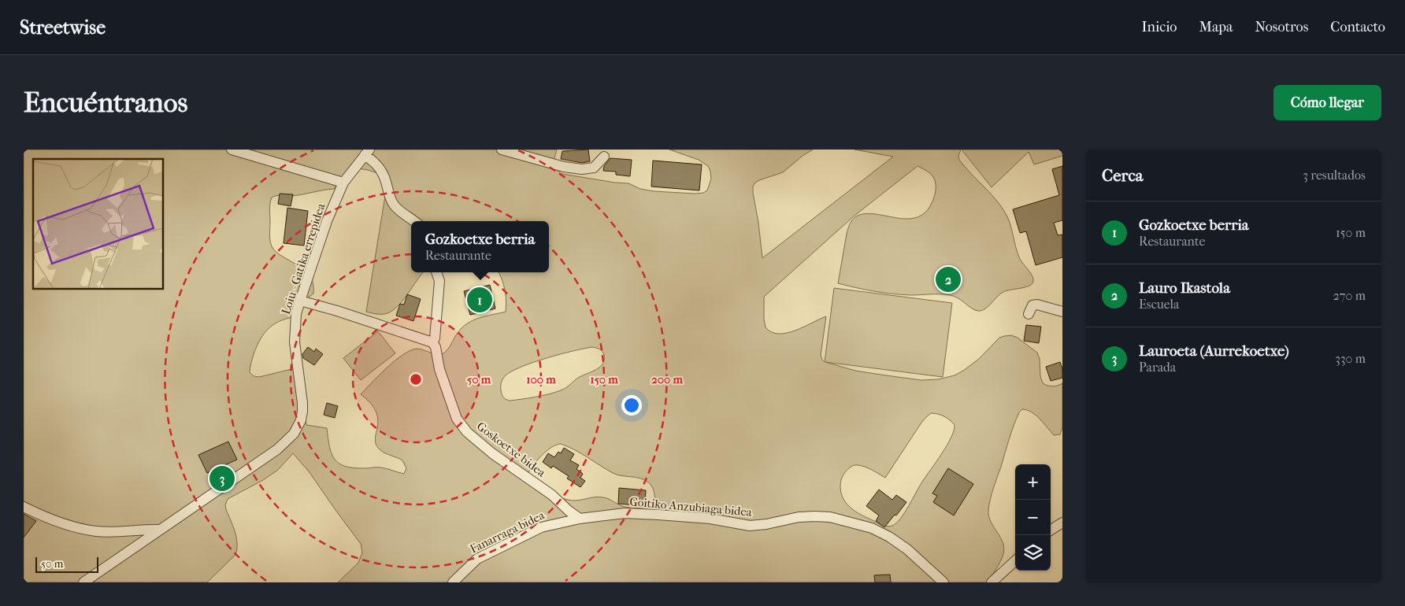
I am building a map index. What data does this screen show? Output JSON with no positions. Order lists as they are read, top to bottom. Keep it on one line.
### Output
{"streets":{"street":["Loiu - Gatika errepidea","Goskoetxe bidea","Goitiko Anzubiaga bidea","Fanarraga bidea"]},"crossings":[["Goskoetxe bidea","Goitiko Anzubiaga bidea"],["Goskoetxe bidea","Fanarraga bidea"],["Goitiko Anzubiaga bidea","Fanarraga bidea"]],"scale_bar":"50 m","page":{"header":"Streetwise","nav":["Inicio","Mapa","Nosotros","Contacto"],"buttons":"Cómo llegar","title":"Encuéntranos","heading":["Cerca","3 resultados"],"list":[{"mark":"1","name":"Gozkoetxe berria","note":"Restaurante","value":"150 m"},{"mark":"2","name":"Lauro Ikastola","note":"Escuela","value":"270 m"},{"mark":"3","name":"Lauroeta (Aurrekoetxe)","note":"Parada","value":"330 m"}],"popup":["Gozkoetxe berria","Restaurante"],"pins":["2","1","3"],"map_buttons":["+","−"],"scale":"50 m"},"rings":["50 m","100 m","150 m","200 m"]}
